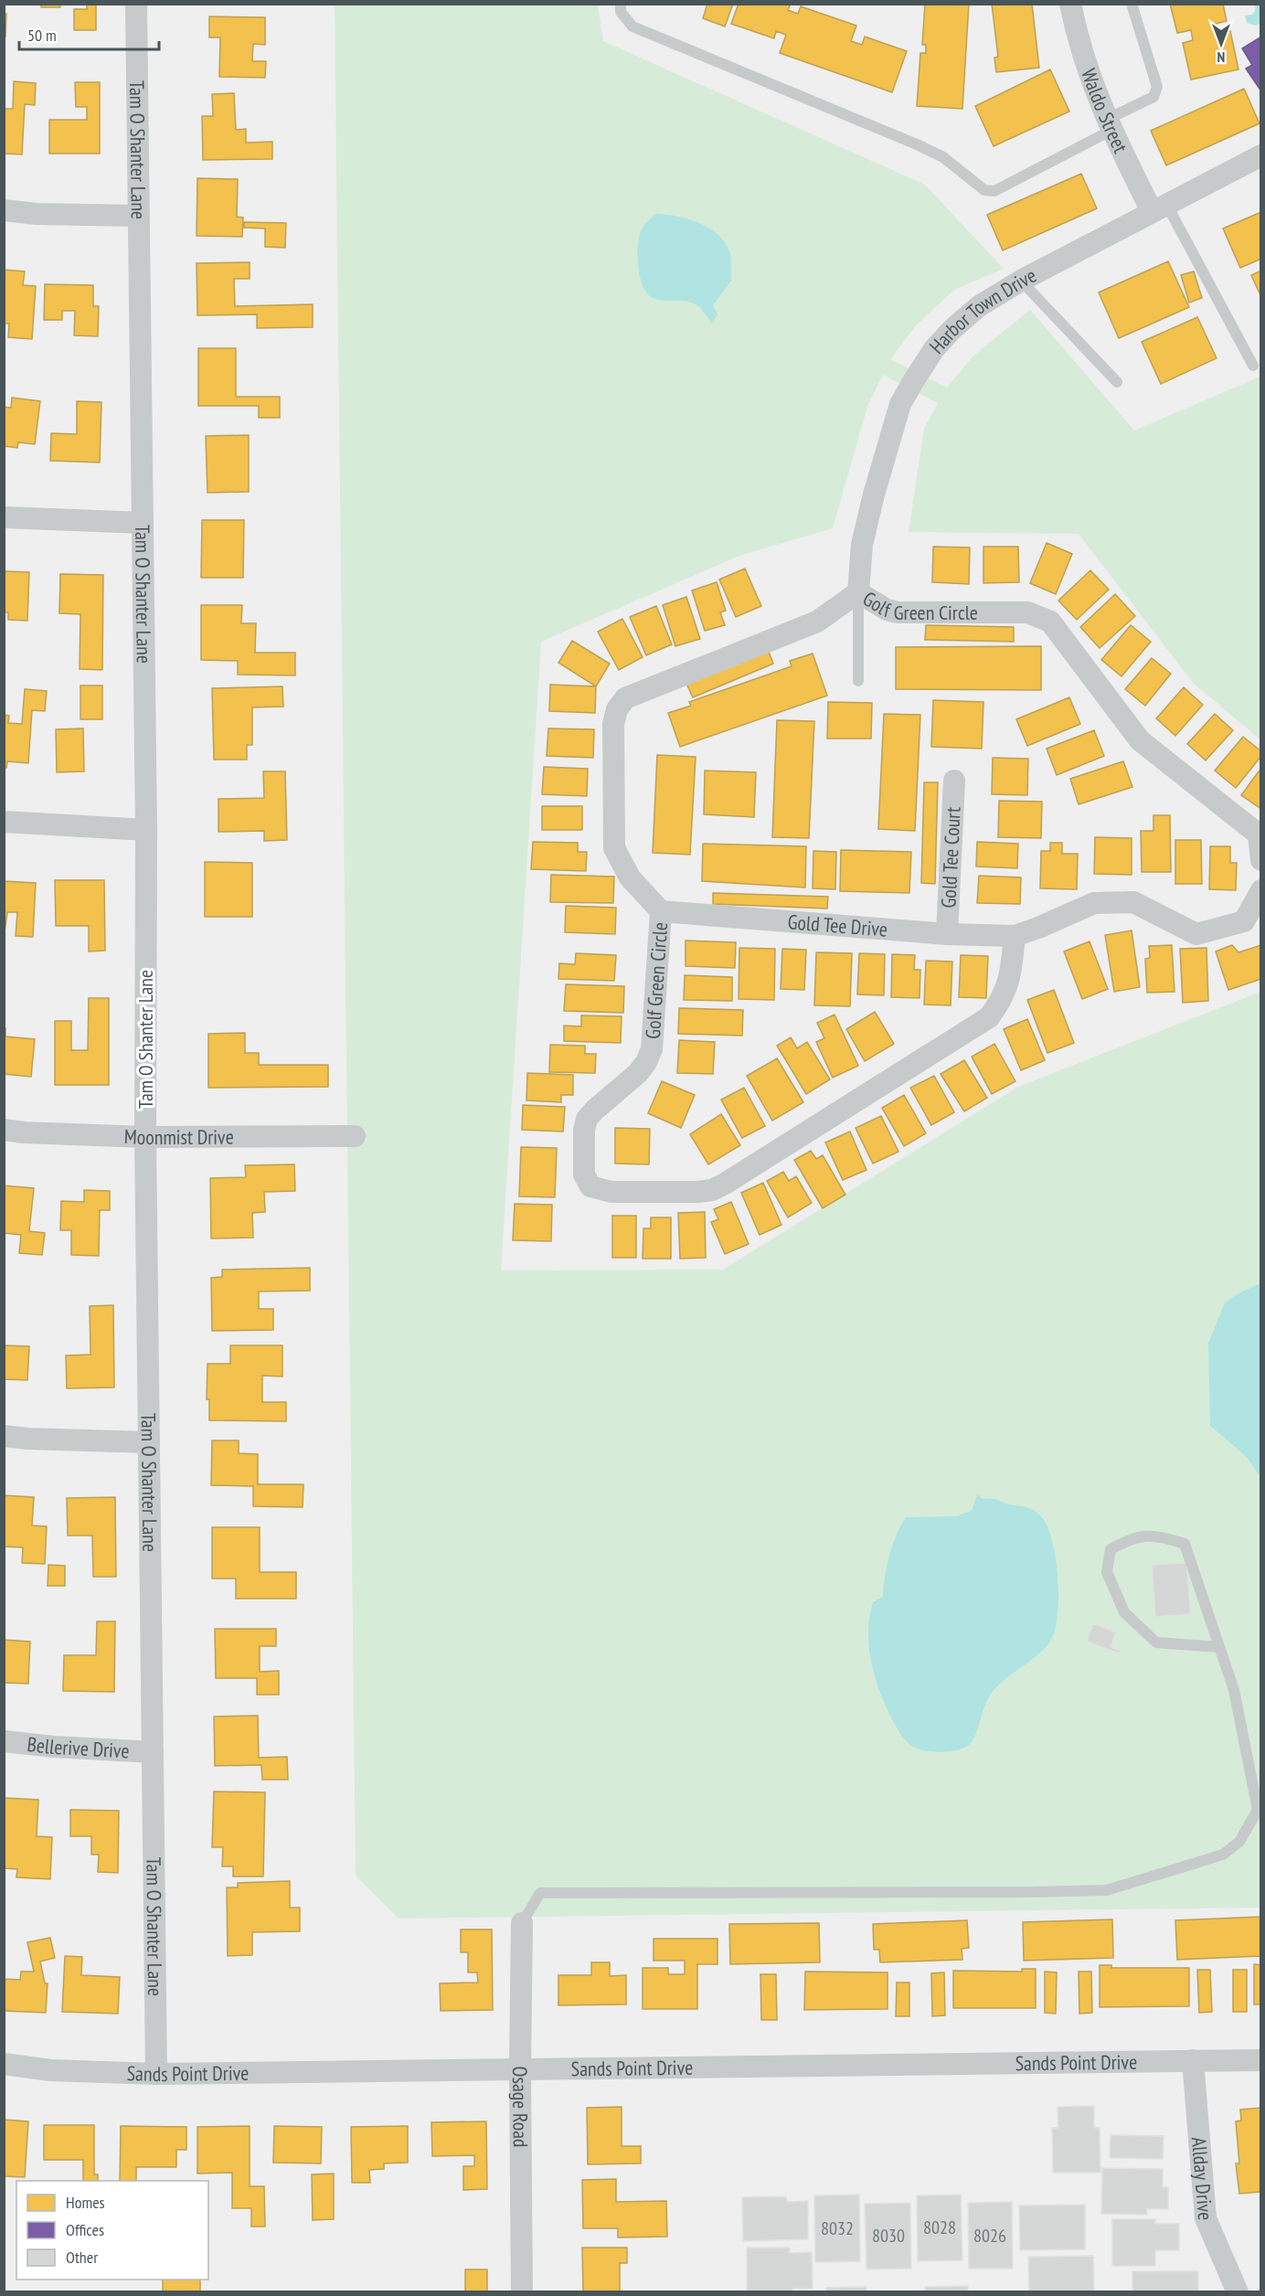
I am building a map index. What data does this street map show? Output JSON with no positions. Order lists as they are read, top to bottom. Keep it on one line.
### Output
{"streets":{"street":["Waldo Street","Tam O Shanter Lane","Harbor Town Drive","Golf Green Circle","Gold Tee Court","Gold Tee Drive","Moonmist Drive","Bellerive Drive","Sands Point Drive","Osage Road","Allday Drive"]},"crossings":[["Waldo Street","Harbor Town Drive"],["Tam O Shanter Lane","Moonmist Drive"],["Tam O Shanter Lane","Bellerive Drive"],["Tam O Shanter Lane","Sands Point Drive"],["Harbor Town Drive","Golf Green Circle"],["Golf Green Circle","Gold Tee Drive"],["Gold Tee Court","Gold Tee Drive"],["Sands Point Drive","Osage Road"],["Sands Point Drive","Allday Drive"]],"house_numbers":["8028","8032","8030","8026"],"legend":["Homes","Offices","Other"],"scale_bar":"50 m","north":"bottom"}
